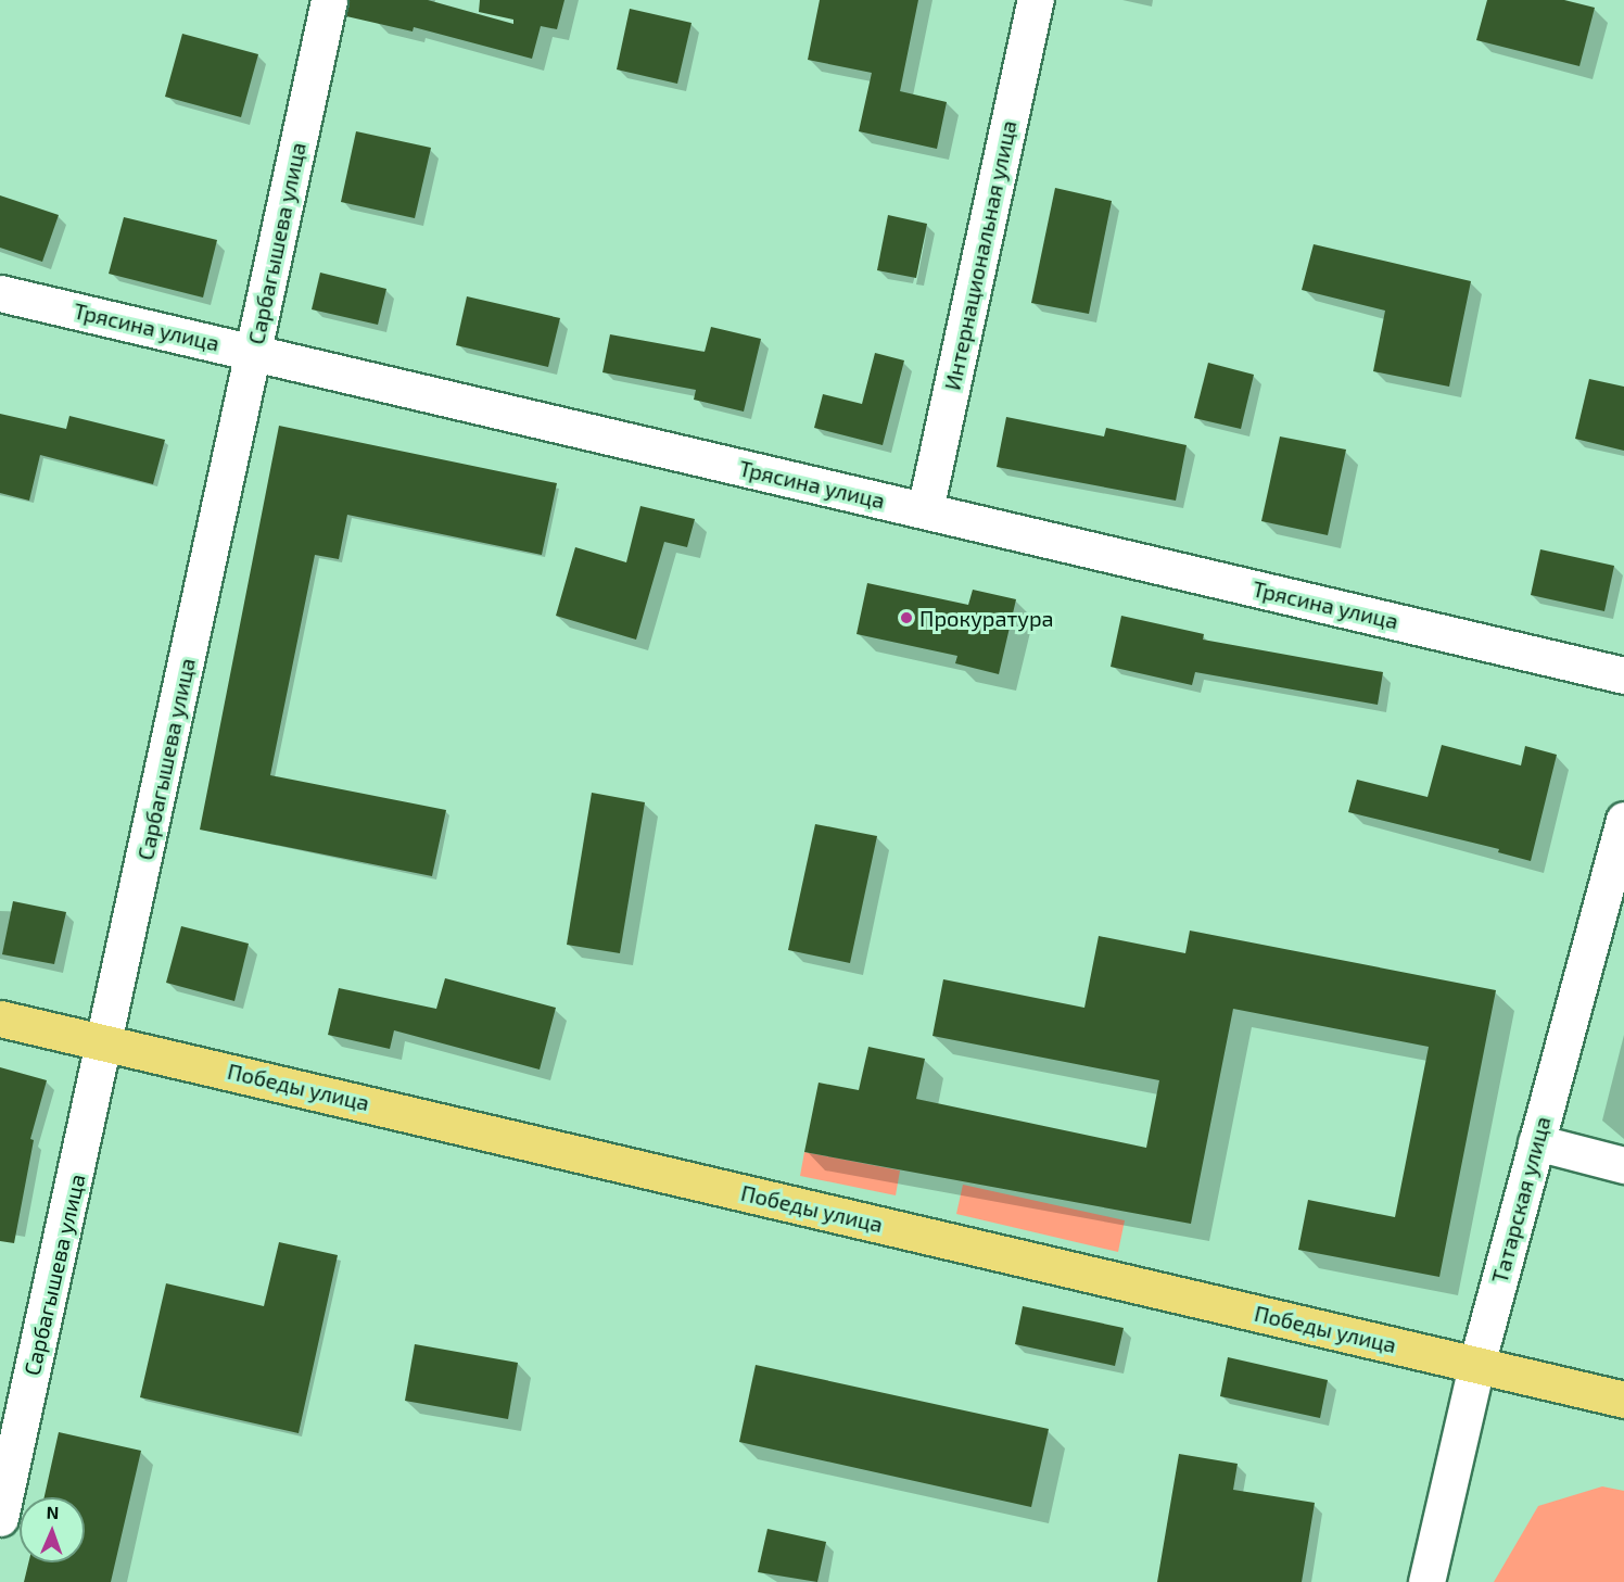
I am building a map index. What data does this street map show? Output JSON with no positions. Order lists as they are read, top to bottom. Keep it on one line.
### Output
{"streets":{"main road":["Победы улица"],"street":["Сарбагышева улица","Интернациональная улица","Трясина улица","Татарская улица"]},"crossings":[["Сарбагышева улица","Трясина улица"],["Сарбагышева улица","Победы улица"],["Интернациональная улица","Трясина улица"],["Победы улица","Татарская улица"]],"places":["Прокуратура"],"north":"top"}
